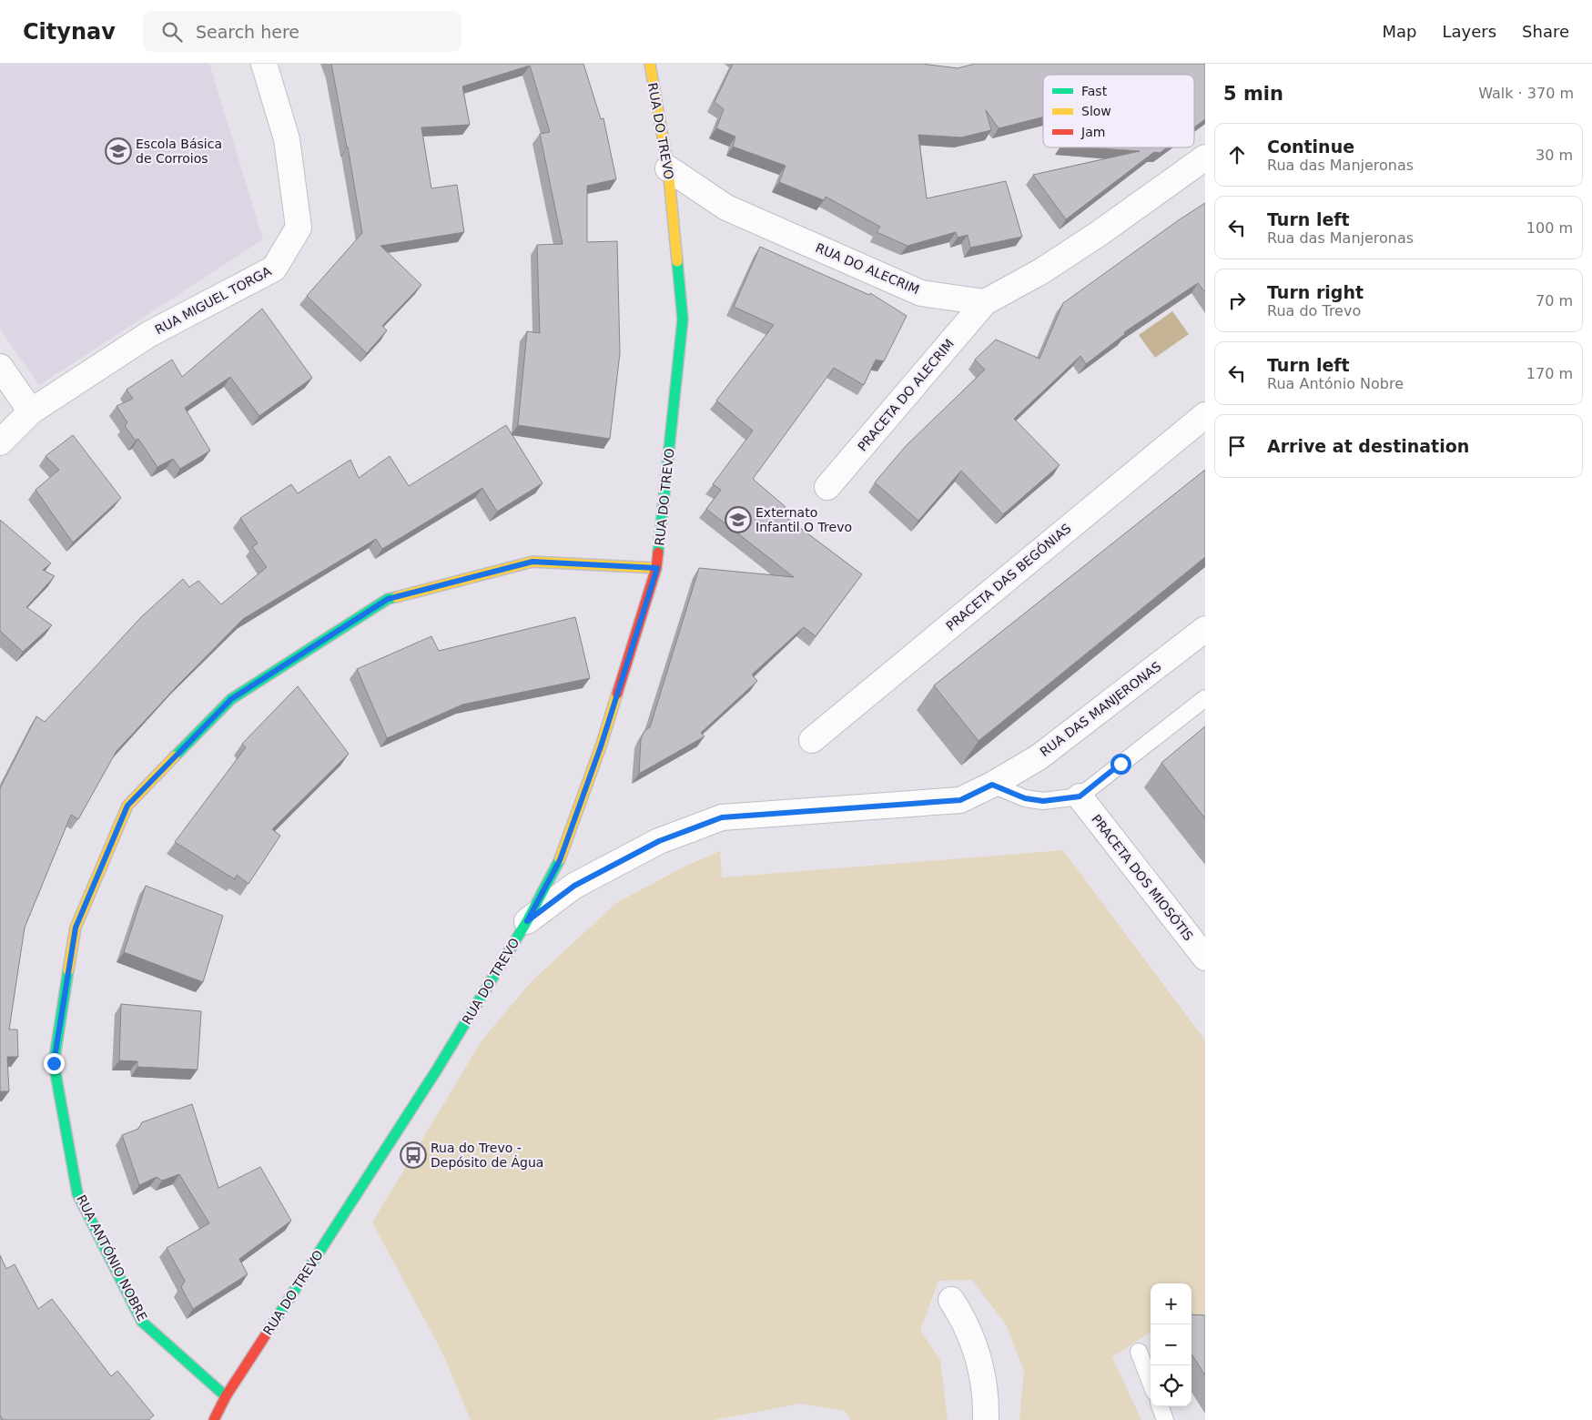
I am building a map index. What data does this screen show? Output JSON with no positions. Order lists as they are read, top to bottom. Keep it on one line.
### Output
{"streets":{"street":["RUA DO TREVO","RUA DO ALECRIM","RUA MIGUEL TORGA","PRACETA DO ALECRIM","PRACETA DAS BEGÓNIAS","RUA DAS MANJERONAS","PRACETA DOS MIOSÓTIS","RUA ANTÓNIO NOBRE"]},"crossings":[["RUA DO TREVO","RUA DO ALECRIM"],["RUA DO TREVO","RUA DAS MANJERONAS"],["RUA DO TREVO","RUA ANTÓNIO NOBRE"],["RUA DO ALECRIM","PRACETA DO ALECRIM"]],"places":{"school or university":["Escola Básica de Corroios","Externato Infantil O Trevo"],"bus stop":["Rua do Trevo - Depósito de Água"]},"legend":["Fast","Slow","Jam"],"page":{"header":"Citynav","search":"Search here","nav":["Map","Layers","Share"],"heading":["5 min","Walk · 370 m"],"list":[["Continue","Rua das Manjeronas","30 m"],["Turn left","Rua das Manjeronas","100 m"],["Turn right","Rua do Trevo","70 m"],["Turn left","Rua António Nobre","170 m"],"Arrive at destination"],"map_buttons":["+","−"]}}
